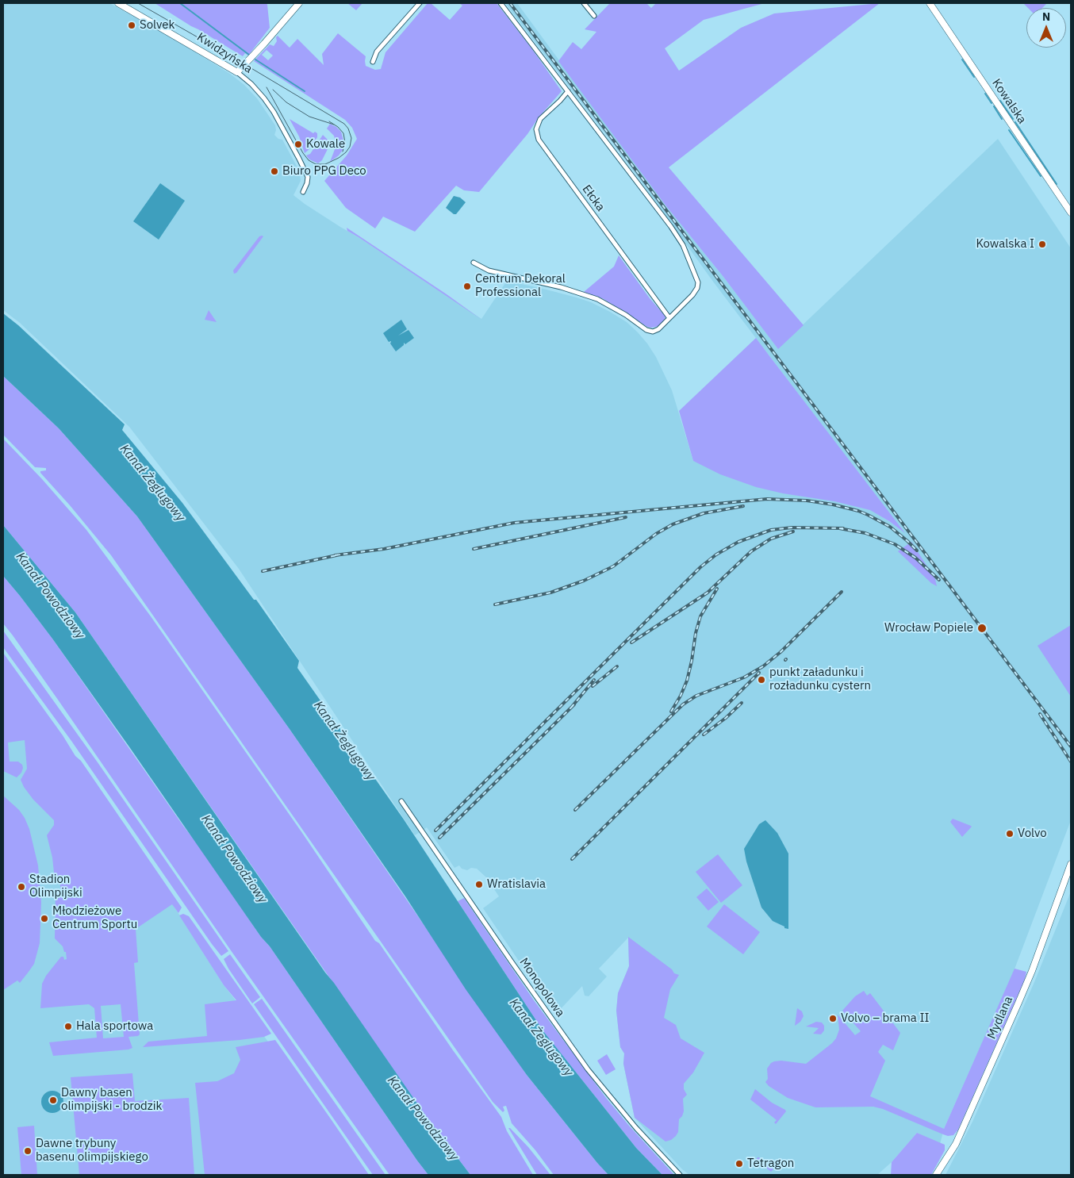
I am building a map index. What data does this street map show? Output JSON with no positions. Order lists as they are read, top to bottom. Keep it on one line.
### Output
{"streets":{"street":["Kwidzyńska","Kowalska","Ełcka","Monopolowa","Mydlana"]},"water":["Kanał Żeglugowy","Kanał Powodziowy"],"places":["Solvek","Kowale","Biuro PPG Deco","Kowalska I","Centrum Dekoral Professional","Wrocław Popiele","punkt załadunku i rozładunku cystern","Volvo","Wratislavia","Stadion Olimpijski","Młodzieżowe Centrum Sportu","Volvo – brama II","Hala sportowa","Dawny basen olimpijski - brodzik","Dawne trybuny basenu olimpijskiego","Tetragon"],"north":"top"}
